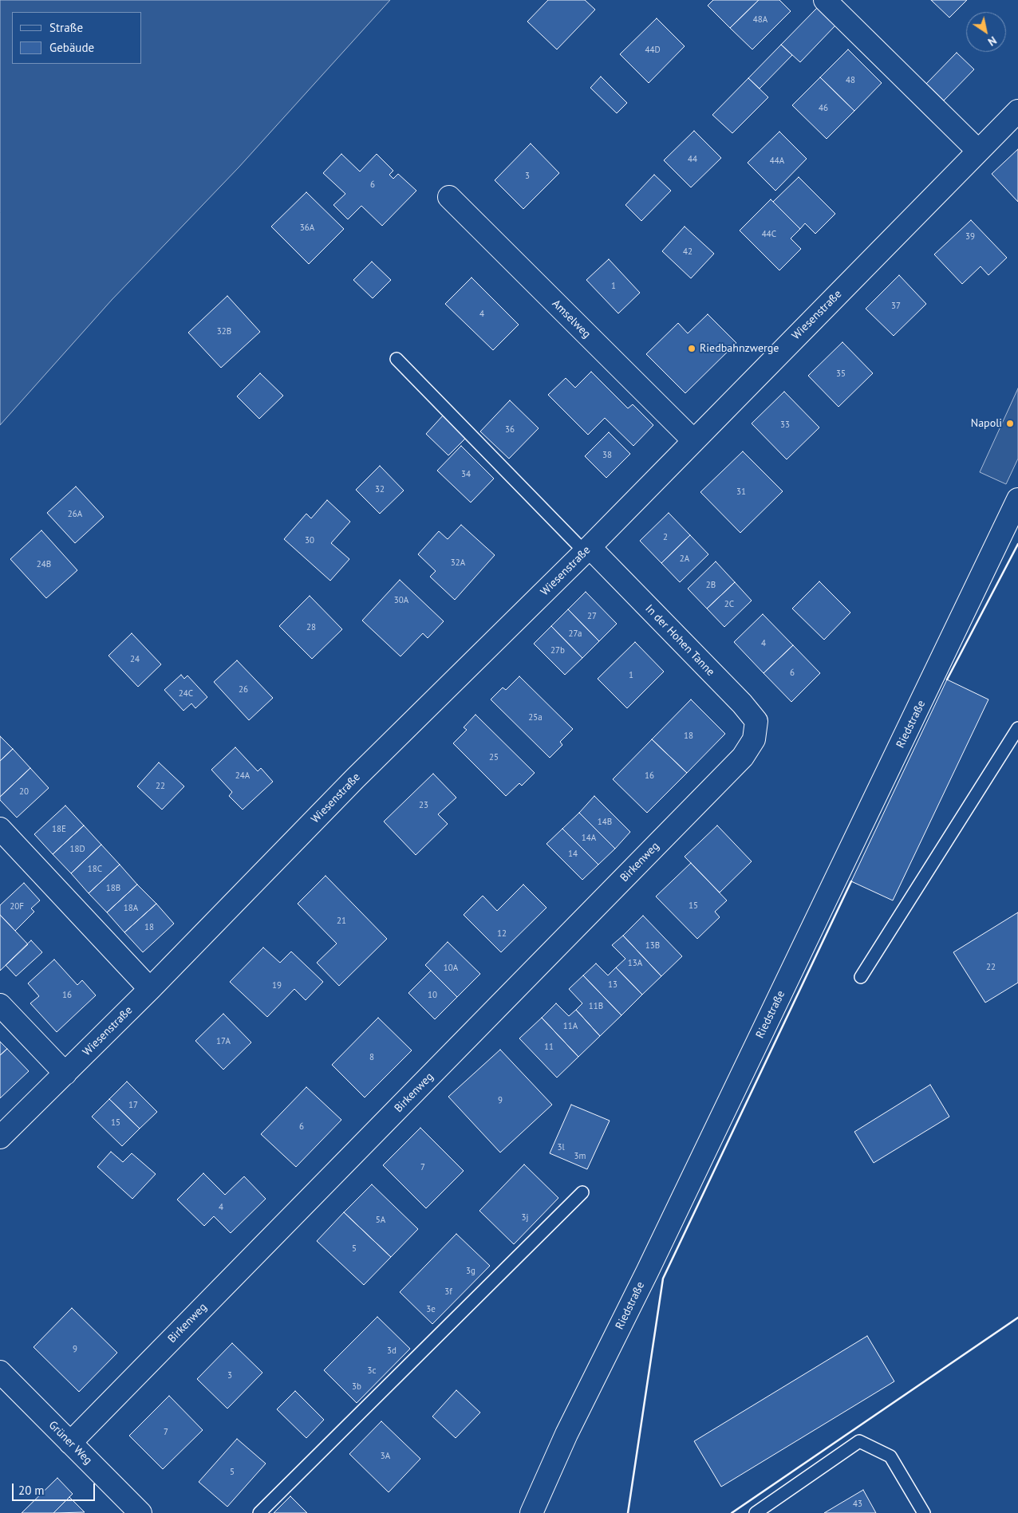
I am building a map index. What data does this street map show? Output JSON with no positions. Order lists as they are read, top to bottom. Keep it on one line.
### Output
{"streets":{"street":["Wiesenstraße","Amselweg","In der Hohen Tanne","Riedstraße","Birkenweg","Grüner Weg"]},"crossings":[["Wiesenstraße","Amselweg"],["Wiesenstraße","In der Hohen Tanne"],["In der Hohen Tanne","Birkenweg"],["Birkenweg","Grüner Weg"]],"places":["Riedbahnzwerge","Napoli"],"house_numbers":["48A","44D","48","46","44","44A","3","6","36A","44C","39","42","1","37","4","32B","35","33","36","38","34","32","31","26A","2","30","2A","32A","24B","2B","30A","2C","27","28","27a","4","27b","24","6","1","26","24C","25a","18","25","24A","16","22","20","23","14B","18E","14A","18D","14","18C","18B","15","20F","18A","21","18","12","13B","13A","22","10A","13","19","16","10","11B","11A","17A","11","8","9","17","15","6","3l","3m","7","4","3j","5A","5","3g","3f","3e","9","3d","3c","3","3b","7","3A","5","43"],"legend":["Straße","Gebäude"],"scale_bar":"20 m","north":"bottom right"}
